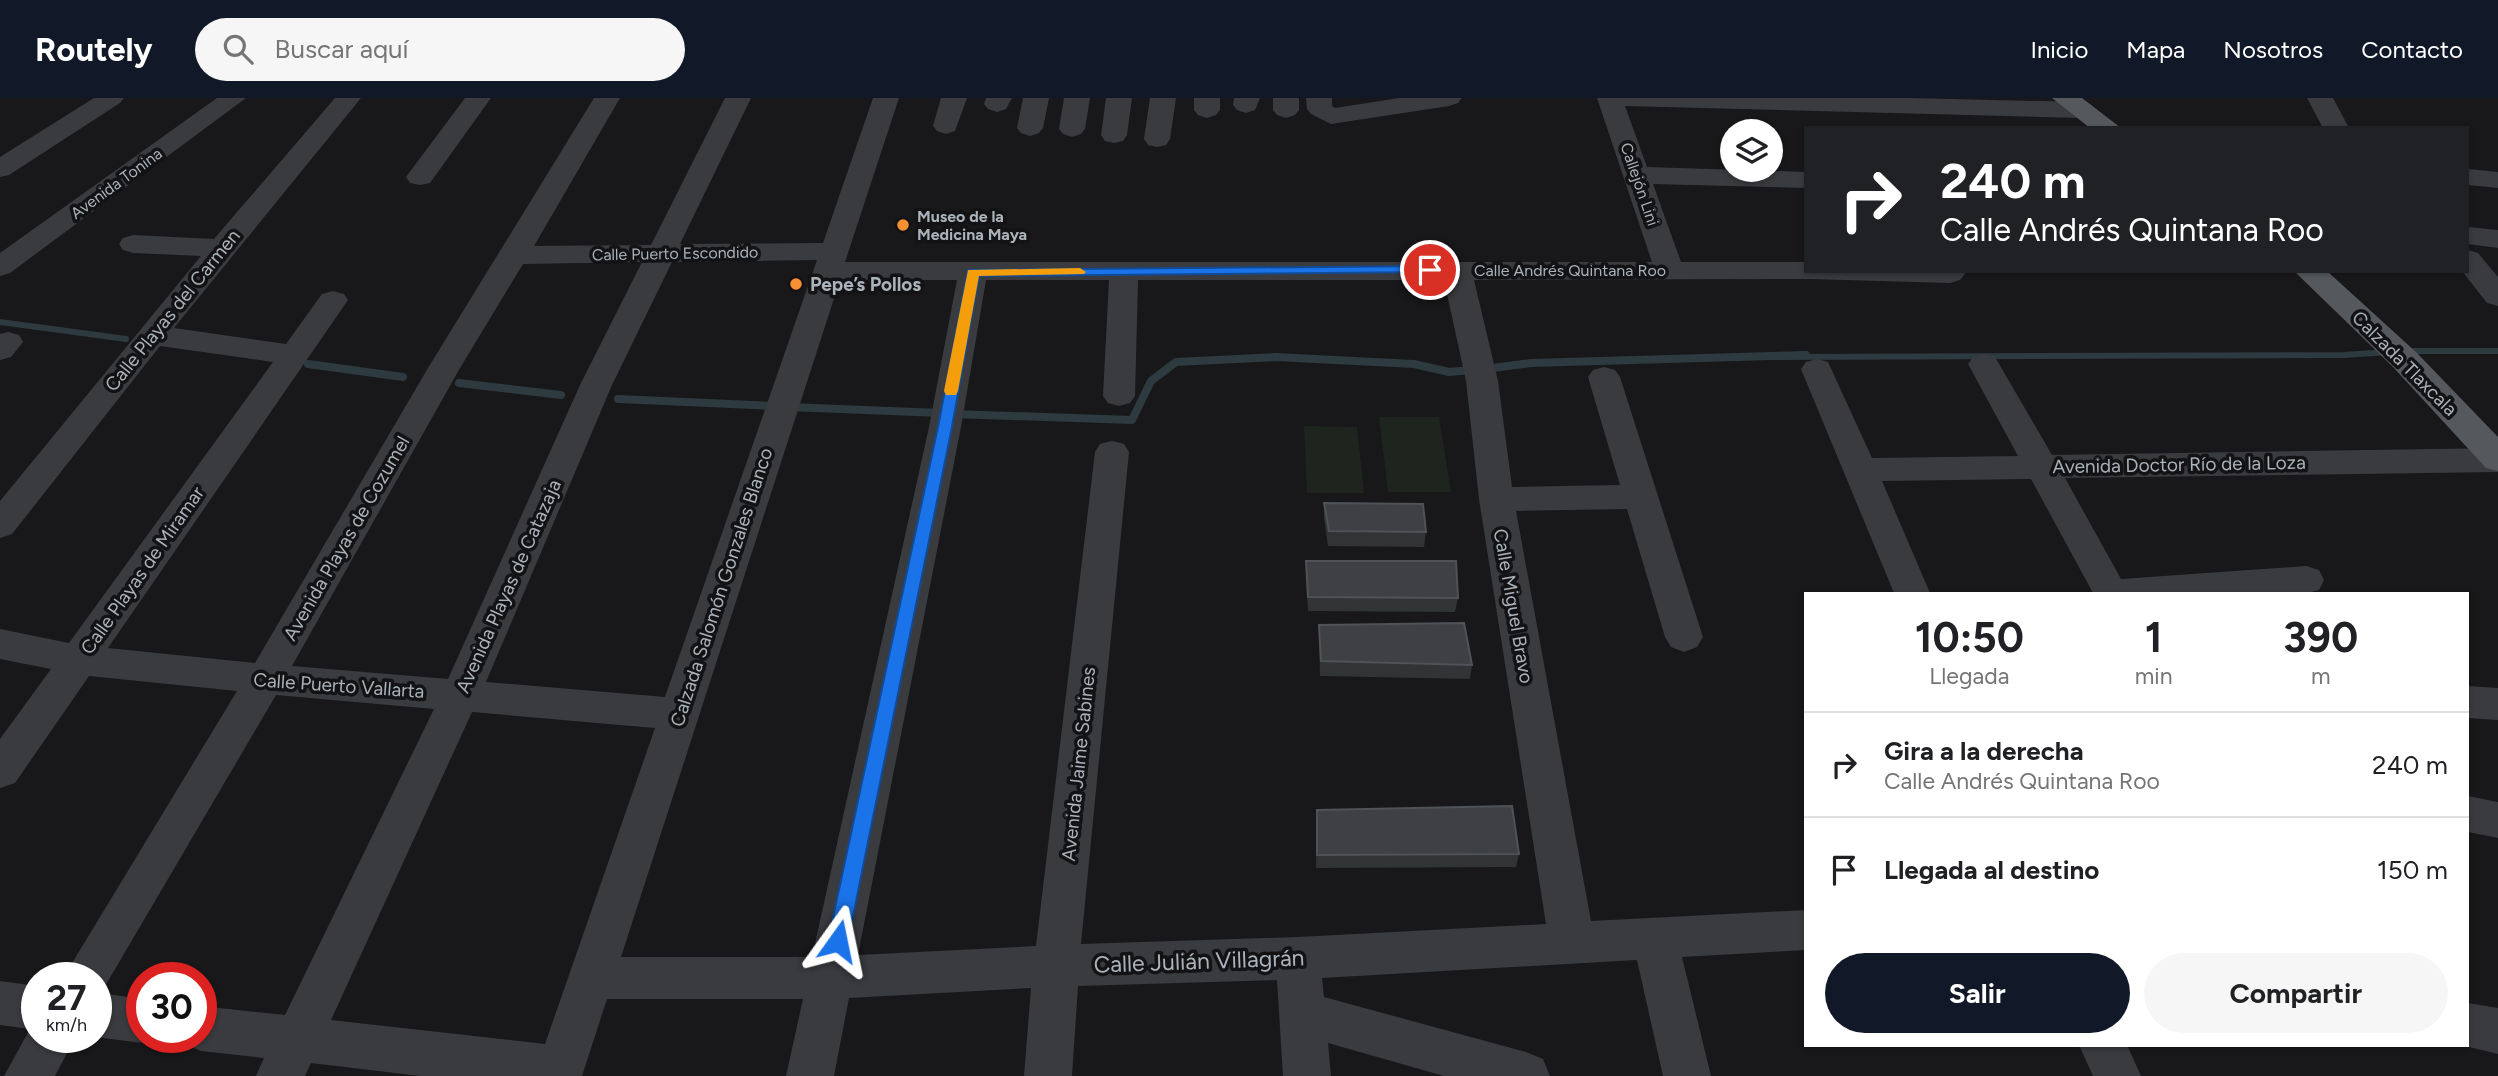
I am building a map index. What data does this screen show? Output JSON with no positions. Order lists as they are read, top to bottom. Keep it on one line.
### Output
{"streets":{"main road":["Calzada Tlaxcala"],"street":["Avenida Tonina","Callejón Lini","Calle Puerto Escondido","Calle Andrés Quintana Roo","Calle Playas del Carmen","Avenida Doctor Río de la Loza","Avenida Playas de Cozumel","Calle Playas de Miramar","Avenida Playas de Catazaja","Calzada Salomón Gonzales Blanco","Calle Miguel Bravo","Calle Puerto Vallarta","Avenida Jaime Sabines","Calle Julián Villagrán"]},"crossings":[["Callejón Lini","Calle Andrés Quintana Roo"],["Calle Puerto Escondido","Calle Andrés Quintana Roo"],["Calle Puerto Escondido","Avenida Playas de Cozumel"],["Calle Puerto Escondido","Avenida Playas de Catazaja"],["Calle Puerto Escondido","Calzada Salomón Gonzales Blanco"],["Calle Andrés Quintana Roo","Calzada Salomón Gonzales Blanco"],["Calle Andrés Quintana Roo","Calle Miguel Bravo"],["Calzada Tlaxcala","Avenida Doctor Río de la Loza"],["Avenida Playas de Cozumel","Calle Puerto Vallarta"],["Calle Playas de Miramar","Calle Puerto Vallarta"],["Avenida Playas de Catazaja","Calle Puerto Vallarta"],["Calzada Salomón Gonzales Blanco","Calle Puerto Vallarta"],["Calzada Salomón Gonzales Blanco","Calle Julián Villagrán"],["Calle Miguel Bravo","Calle Julián Villagrán"],["Avenida Jaime Sabines","Calle Julián Villagrán"]],"places":["Museo de la Medicina Maya","Pepe’s Pollos"],"page":{"header":"Routely","search":"Buscar aquí","nav":["Inicio","Mapa","Nosotros","Contacto"],"turn":["240 m","Calle Andrés Quintana Roo"],"eta":["10:50","Llegada","1","min","390","m"],"list":[{"name":"Gira a la derecha","note":"Calle Andrés Quintana Roo","value":"240 m"},{"name":"Llegada al destino","value":"150 m"}],"buttons":["Salir","Compartir"],"speed":"27 km/h","limit":"30"}}
